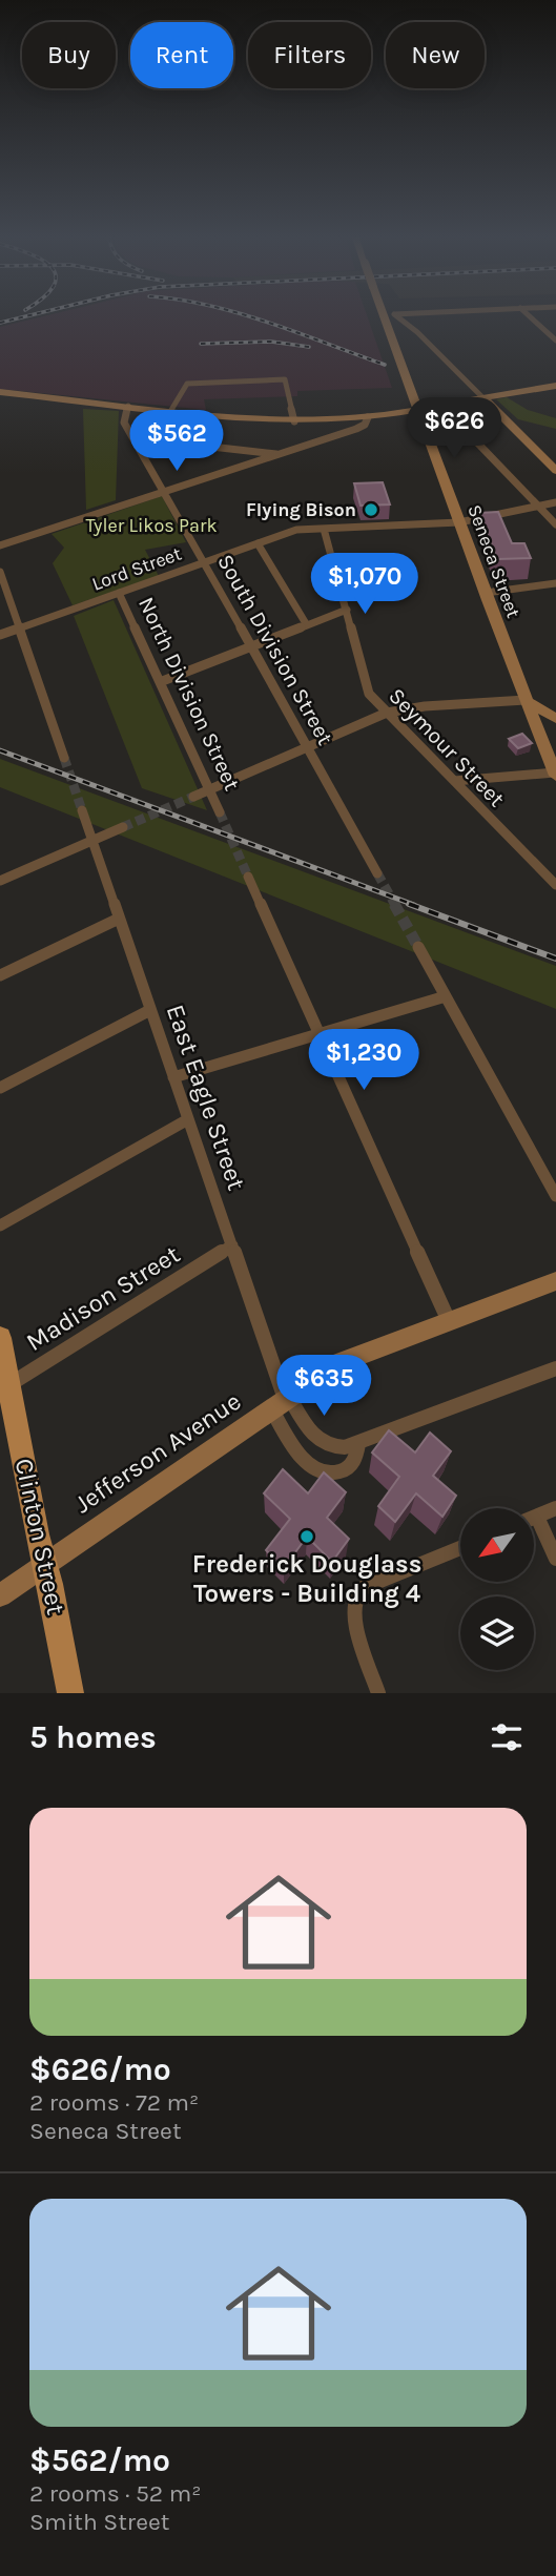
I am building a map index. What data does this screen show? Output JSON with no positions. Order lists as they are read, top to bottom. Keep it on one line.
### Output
{"streets":{"main road":["Clinton Street"],"street":["Seneca Street","Lord Street","South Division Street","North Division Street","Seymour Street","East Eagle Street","Madison Street","Jefferson Avenue"]},"crossings":[["Seneca Street","Lord Street"],["Lord Street","South Division Street"],["Lord Street","North Division Street"],["Lord Street","Seymour Street"],["East Eagle Street","Madison Street"],["East Eagle Street","Jefferson Avenue"],["Madison Street","Clinton Street"],["Jefferson Avenue","Clinton Street"]],"parks":["Tyler Likos Park"],"places":["Flying Bison","Frederick Douglass Towers - Building 4"],"north":"bottom left","page":{"chip":["Buy","Rent","Filters","New"],"price":["$626","$562","$1,070","$1,230","$635"],"heading":"5 homes","list":[{"name":"$626/mo","note":"2 rooms · 72 m² · Seneca Street"},{"name":"$562/mo","note":"2 rooms · 52 m² · Smith Street"}]}}
